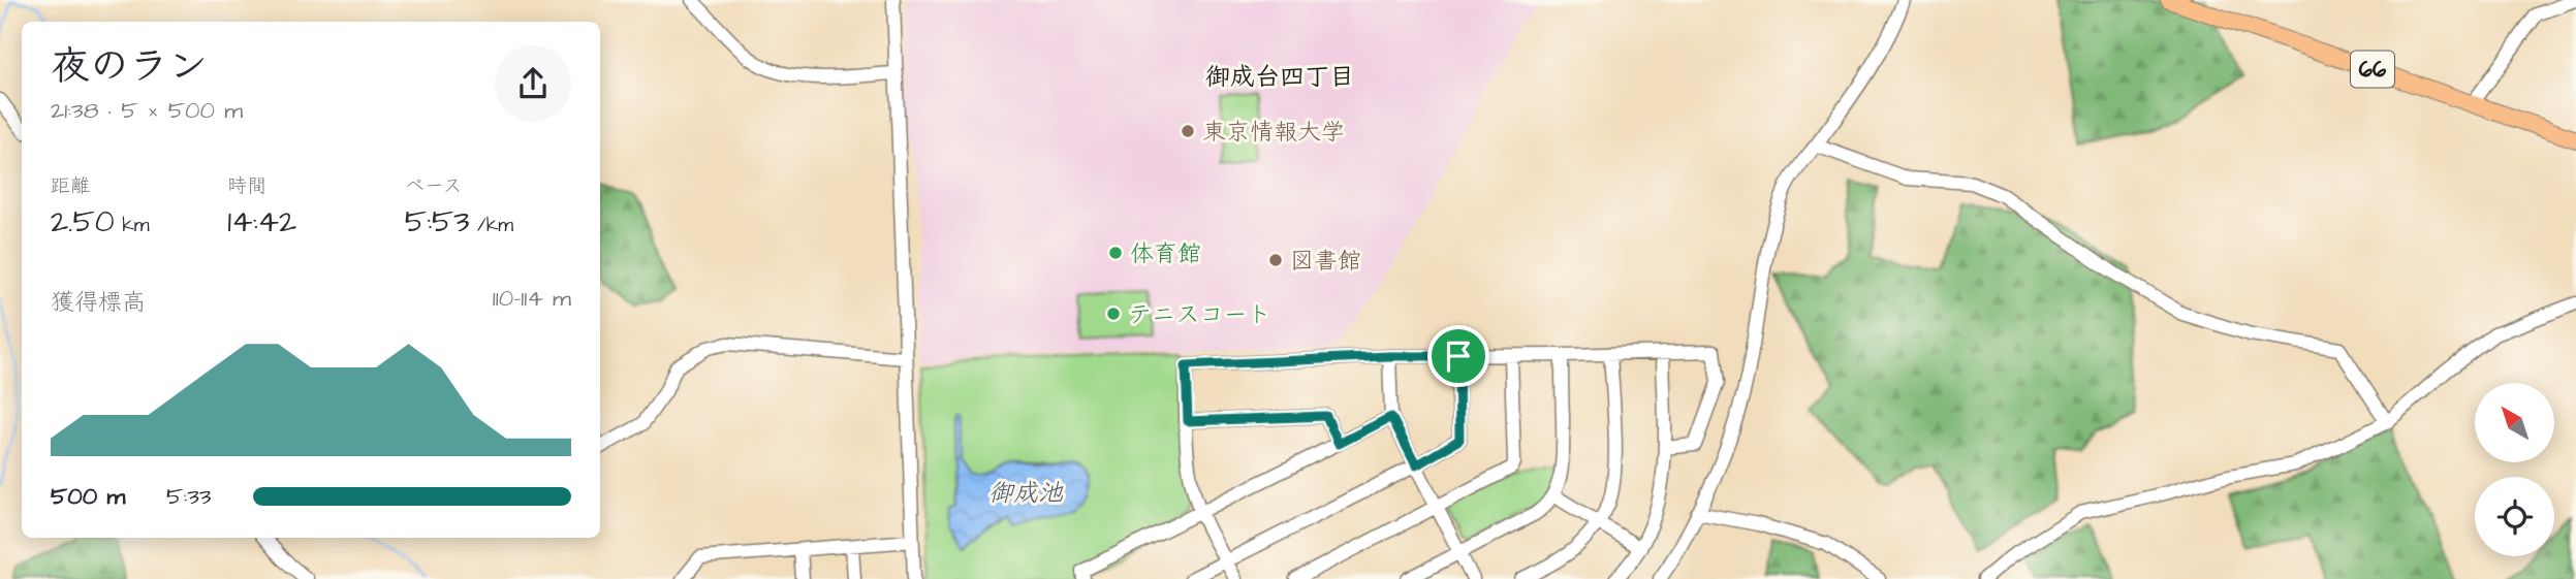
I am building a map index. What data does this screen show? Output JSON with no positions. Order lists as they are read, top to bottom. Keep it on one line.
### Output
{"streets":{"main road":["66"]},"districts":["御成台四丁目"],"water":["御成池"],"places":["東京情報大学","体育館","図書館","テニスコート"],"north":"top left","page":{"heading":["夜のラン","21:38 · 5 × 500 m"],"stats":[["距離","2.50 km"],["時間","14:42"],["ペース","5:53 /km"]],"chart":["獲得標高","110–114 m"],"list":[{"name":"500 m","note":"5:33"}]}}
